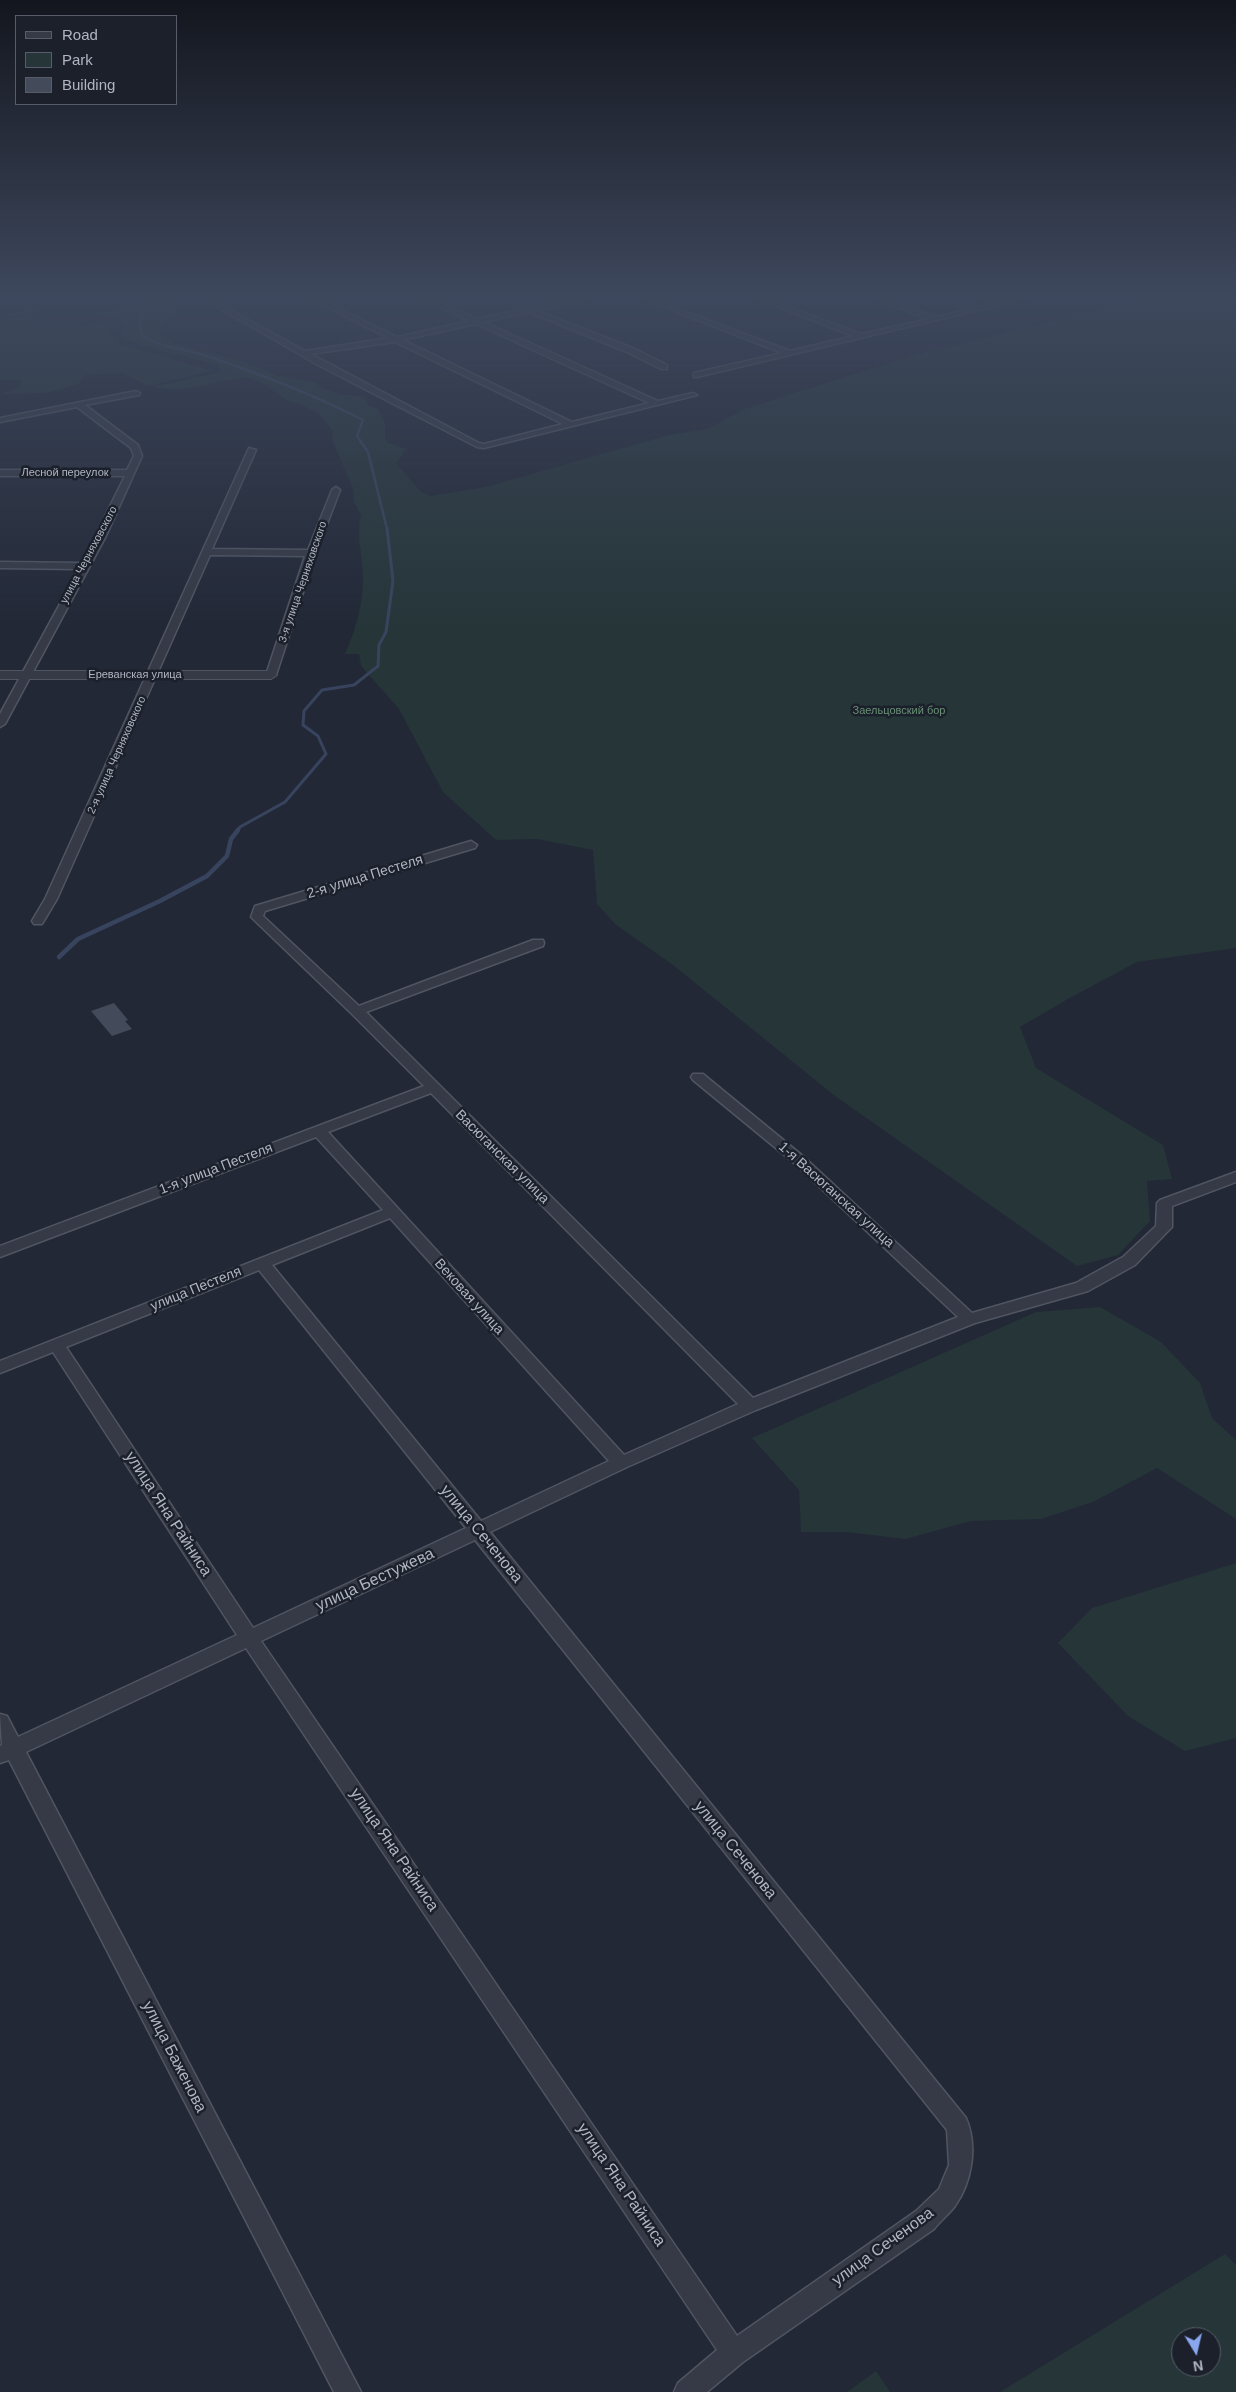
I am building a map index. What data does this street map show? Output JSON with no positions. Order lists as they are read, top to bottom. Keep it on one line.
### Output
{"streets":{"street":["Лесной переулок","улица Черняховского","3-я улица Черняховского","Ереванская улица","2-я улица Черняховского","2-я улица Пестеля","Васюганская улица","1-я улица Пестеля","1-я Васюганская улица","улица Пестеля","Вековая улица","улица Яна Райниса","улица Сеченова","улица Бестужева","улица Баженова"]},"crossings":[["Лесной переулок","улица Черняховского"],["улица Черняховского","Ереванская улица"],["3-я улица Черняховского","Ереванская улица"],["Ереванская улица","2-я улица Черняховского"],["2-я улица Пестеля","Васюганская улица"],["Васюганская улица","1-я улица Пестеля"],["Васюганская улица","улица Бестужева"],["1-я улица Пестеля","Вековая улица"],["1-я Васюганская улица","улица Бестужева"],["улица Пестеля","Вековая улица"],["улица Пестеля","улица Яна Райниса"],["улица Пестеля","улица Сеченова"],["Вековая улица","улица Бестужева"],["улица Яна Райниса","улица Сеченова"],["улица Яна Райниса","улица Бестужева"],["улица Сеченова","улица Бестужева"],["улица Бестужева","улица Баженова"]],"parks":["Заельцовский бор"],"legend":["Road","Park","Building"],"north":"bottom"}
